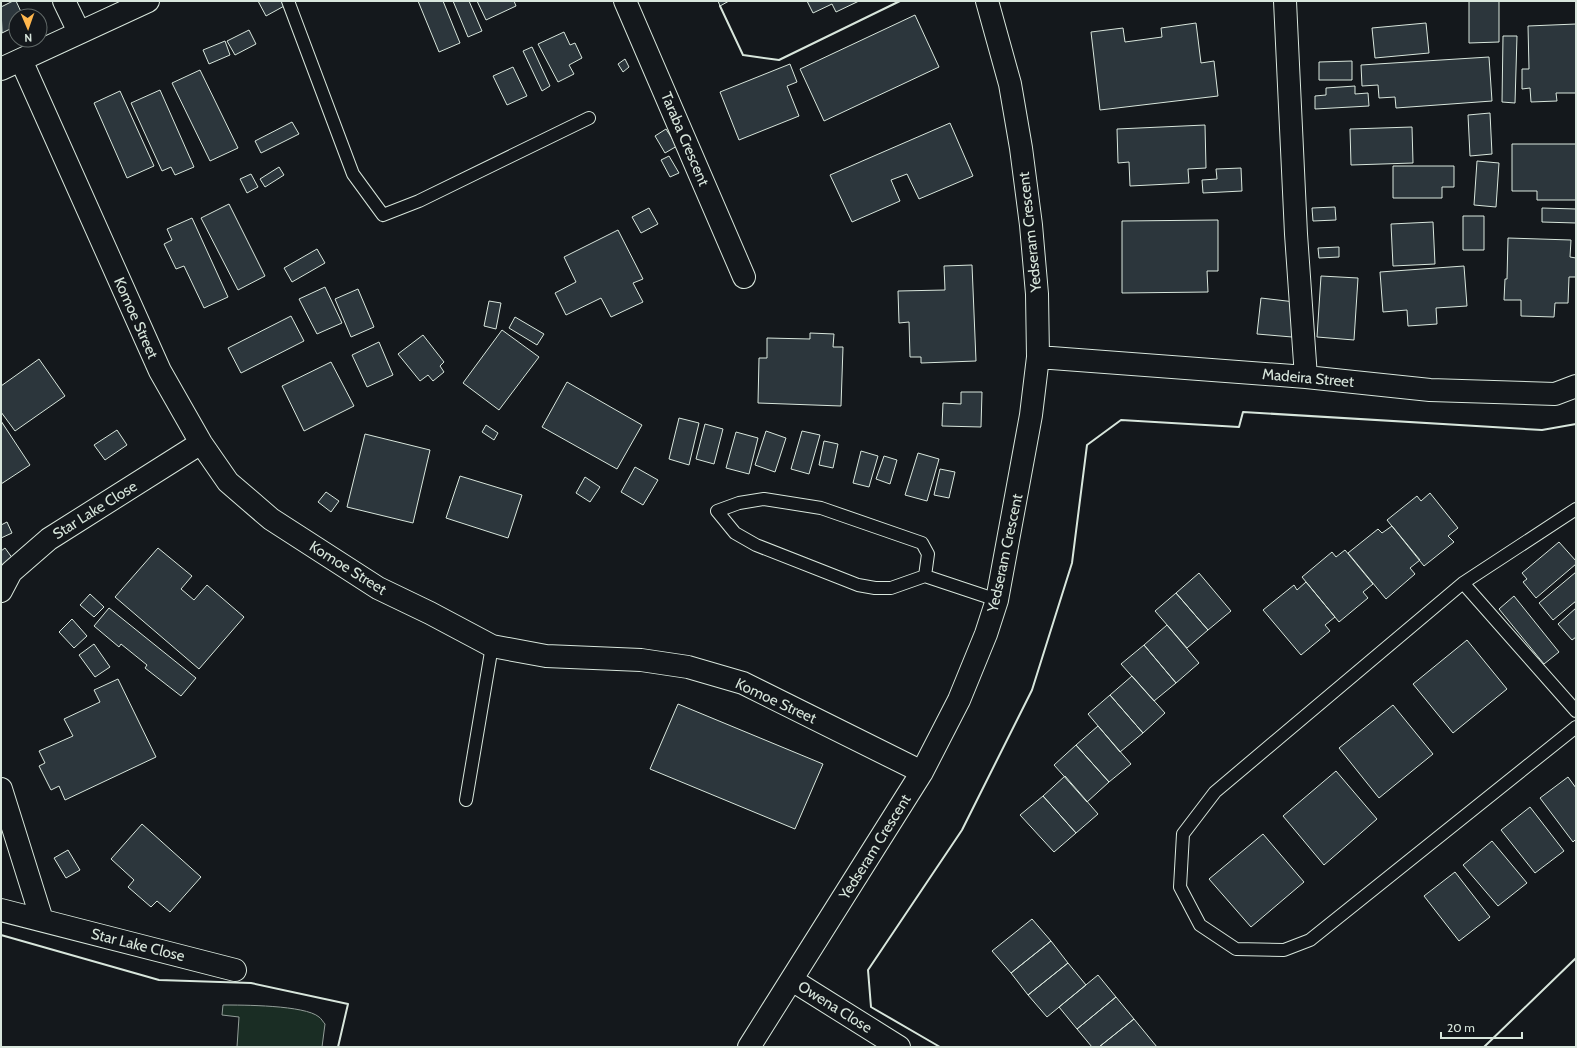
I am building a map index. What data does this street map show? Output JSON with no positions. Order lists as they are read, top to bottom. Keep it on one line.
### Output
{"streets":{"street":["Taraba Crescent","Yedseram Crescent","Komoe Street","Madeira Street","Star Lake Close","Owena Close"]},"crossings":[["Yedseram Crescent","Komoe Street"],["Yedseram Crescent","Madeira Street"],["Yedseram Crescent","Owena Close"],["Komoe Street","Star Lake Close"]],"scale_bar":"20 m","north":"bottom"}
